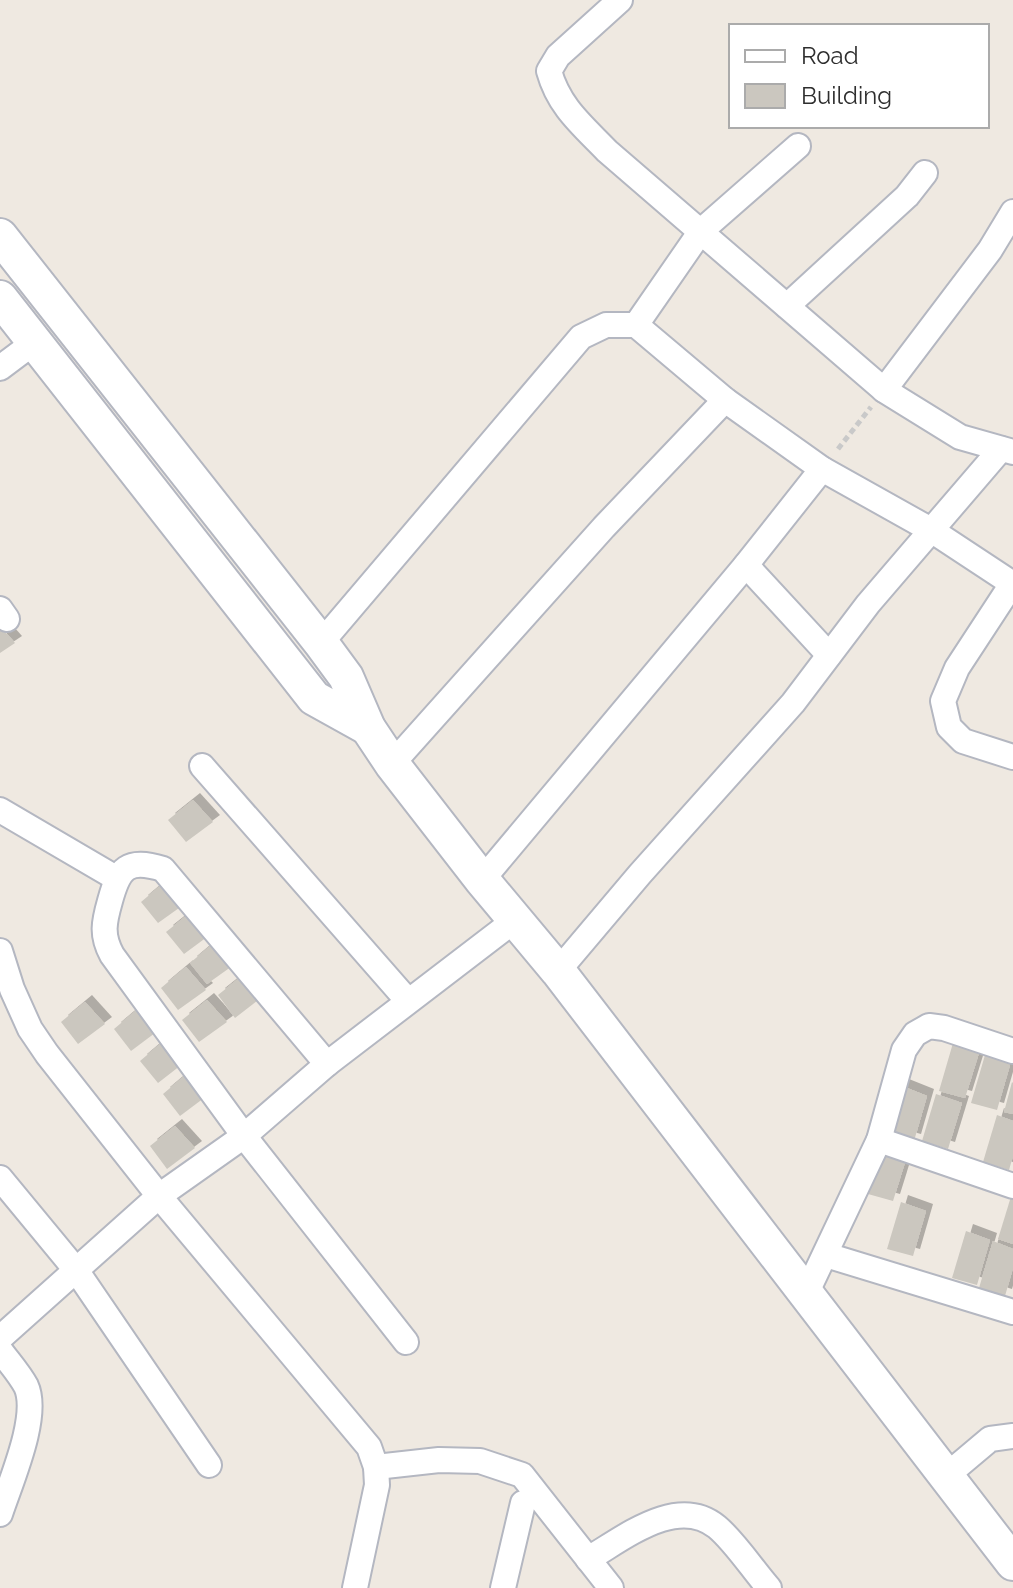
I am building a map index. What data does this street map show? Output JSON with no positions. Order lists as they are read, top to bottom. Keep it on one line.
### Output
{"legend":["Road","Building"]}
